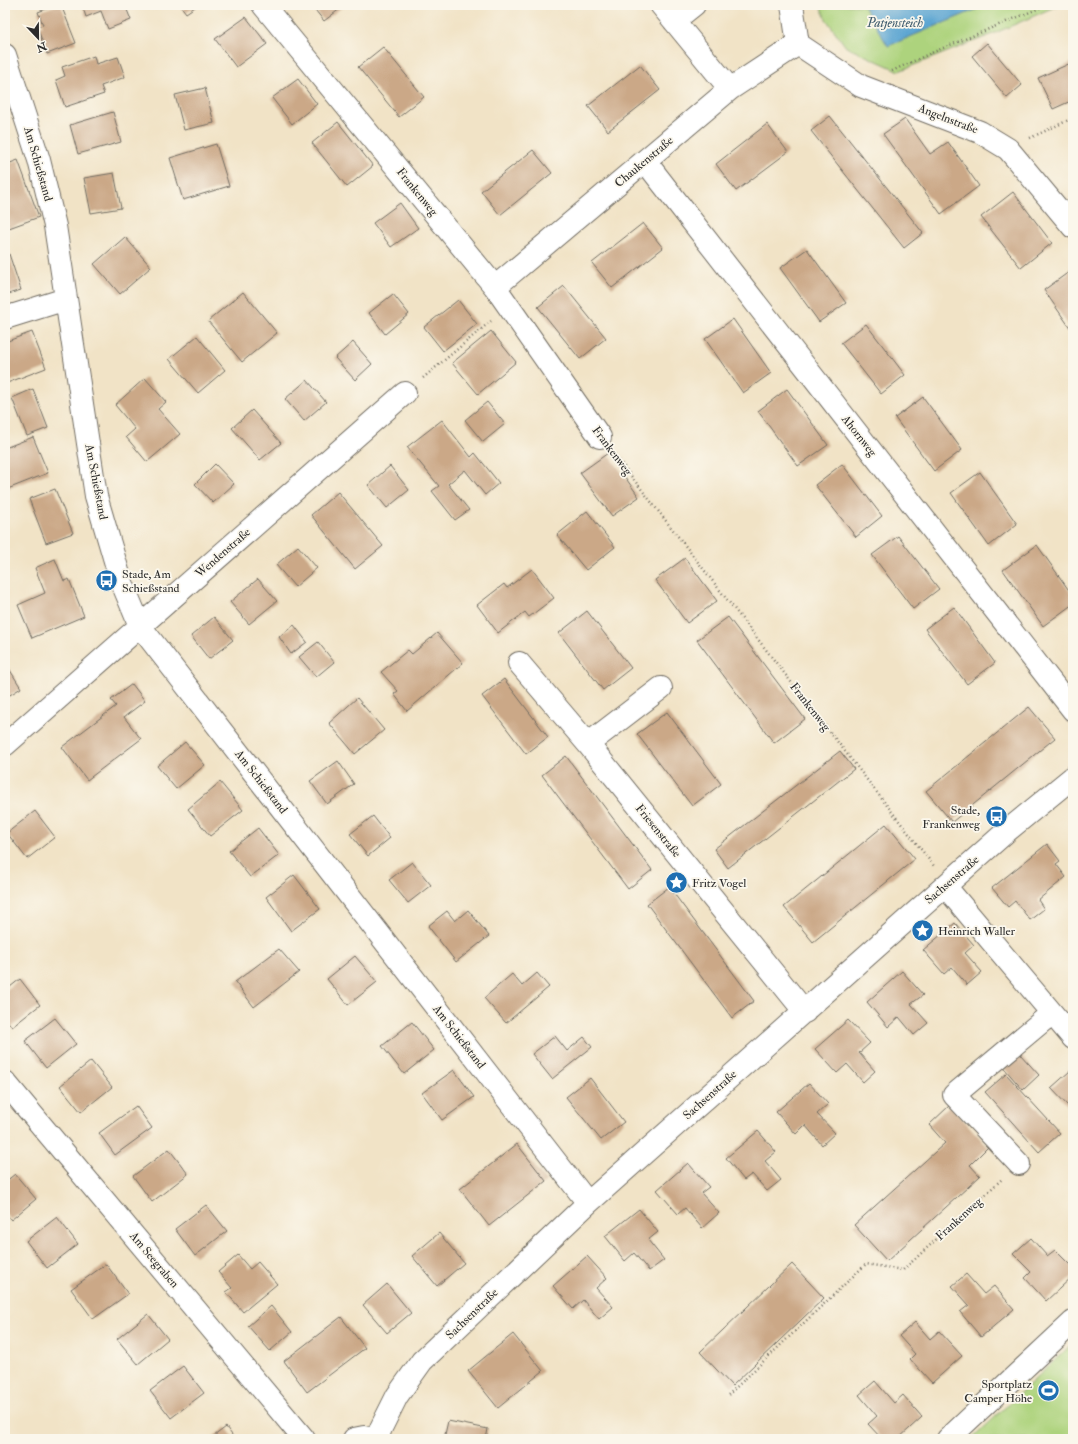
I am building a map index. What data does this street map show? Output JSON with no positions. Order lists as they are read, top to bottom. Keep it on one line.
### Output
{"streets":{"street":["Angelnstraße","Chaukenstraße","Am Schießstand","Frankenweg","Ahornweg","Wendenstraße","Friesenstraße","Sachsenstraße","Am Seegraben"]},"crossings":[["Angelnstraße","Chaukenstraße"],["Chaukenstraße","Frankenweg"],["Chaukenstraße","Ahornweg"],["Am Schießstand","Wendenstraße"],["Am Schießstand","Sachsenstraße"],["Frankenweg","Sachsenstraße"],["Friesenstraße","Sachsenstraße"]],"water":["Patjensteich"],"places":{"bus stop":["Stade, Am Schießstand","Stade, Frankenweg"],"place":["Fritz Vogel","Heinrich Waller"],"sports":["Sportplatz Camper Höhe"]},"north":"bottom"}
